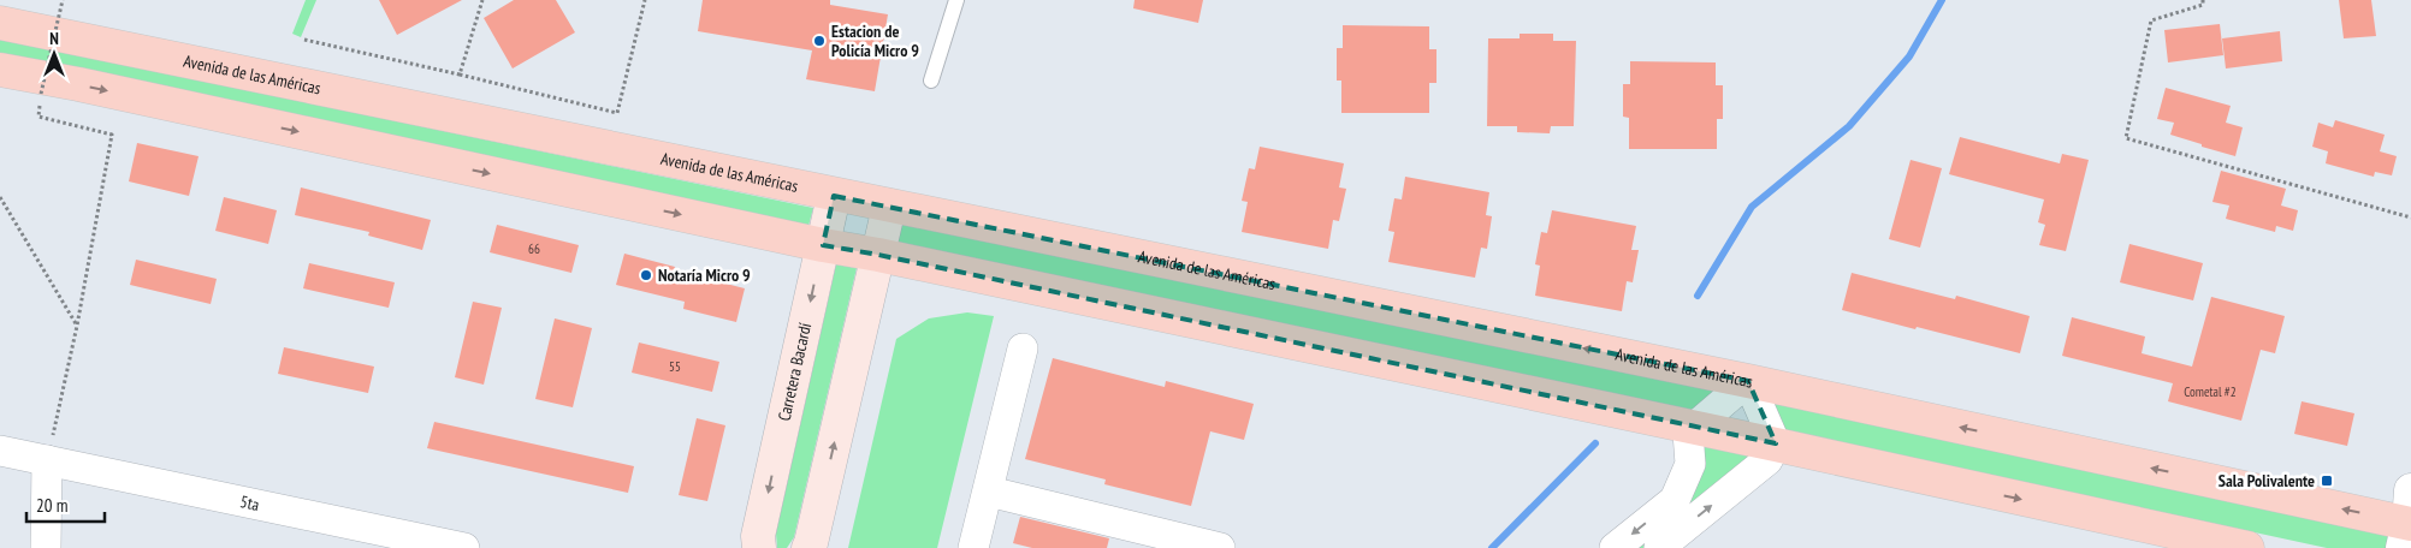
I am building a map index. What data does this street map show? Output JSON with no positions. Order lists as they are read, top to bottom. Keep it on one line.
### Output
{"streets":{"main road":["Avenida de las Américas","Carretera Bacardí"],"street":["5ta"]},"crossings":[["Avenida de las Américas","Carretera Bacardí"]],"places":{"other":["Estacion de Policía Micro 9","Notaría Micro 9"],"transit":["Sala Polivalente"]},"house_numbers":["66","55","Cometal #2"],"scale_bar":"20 m","north":"top"}
